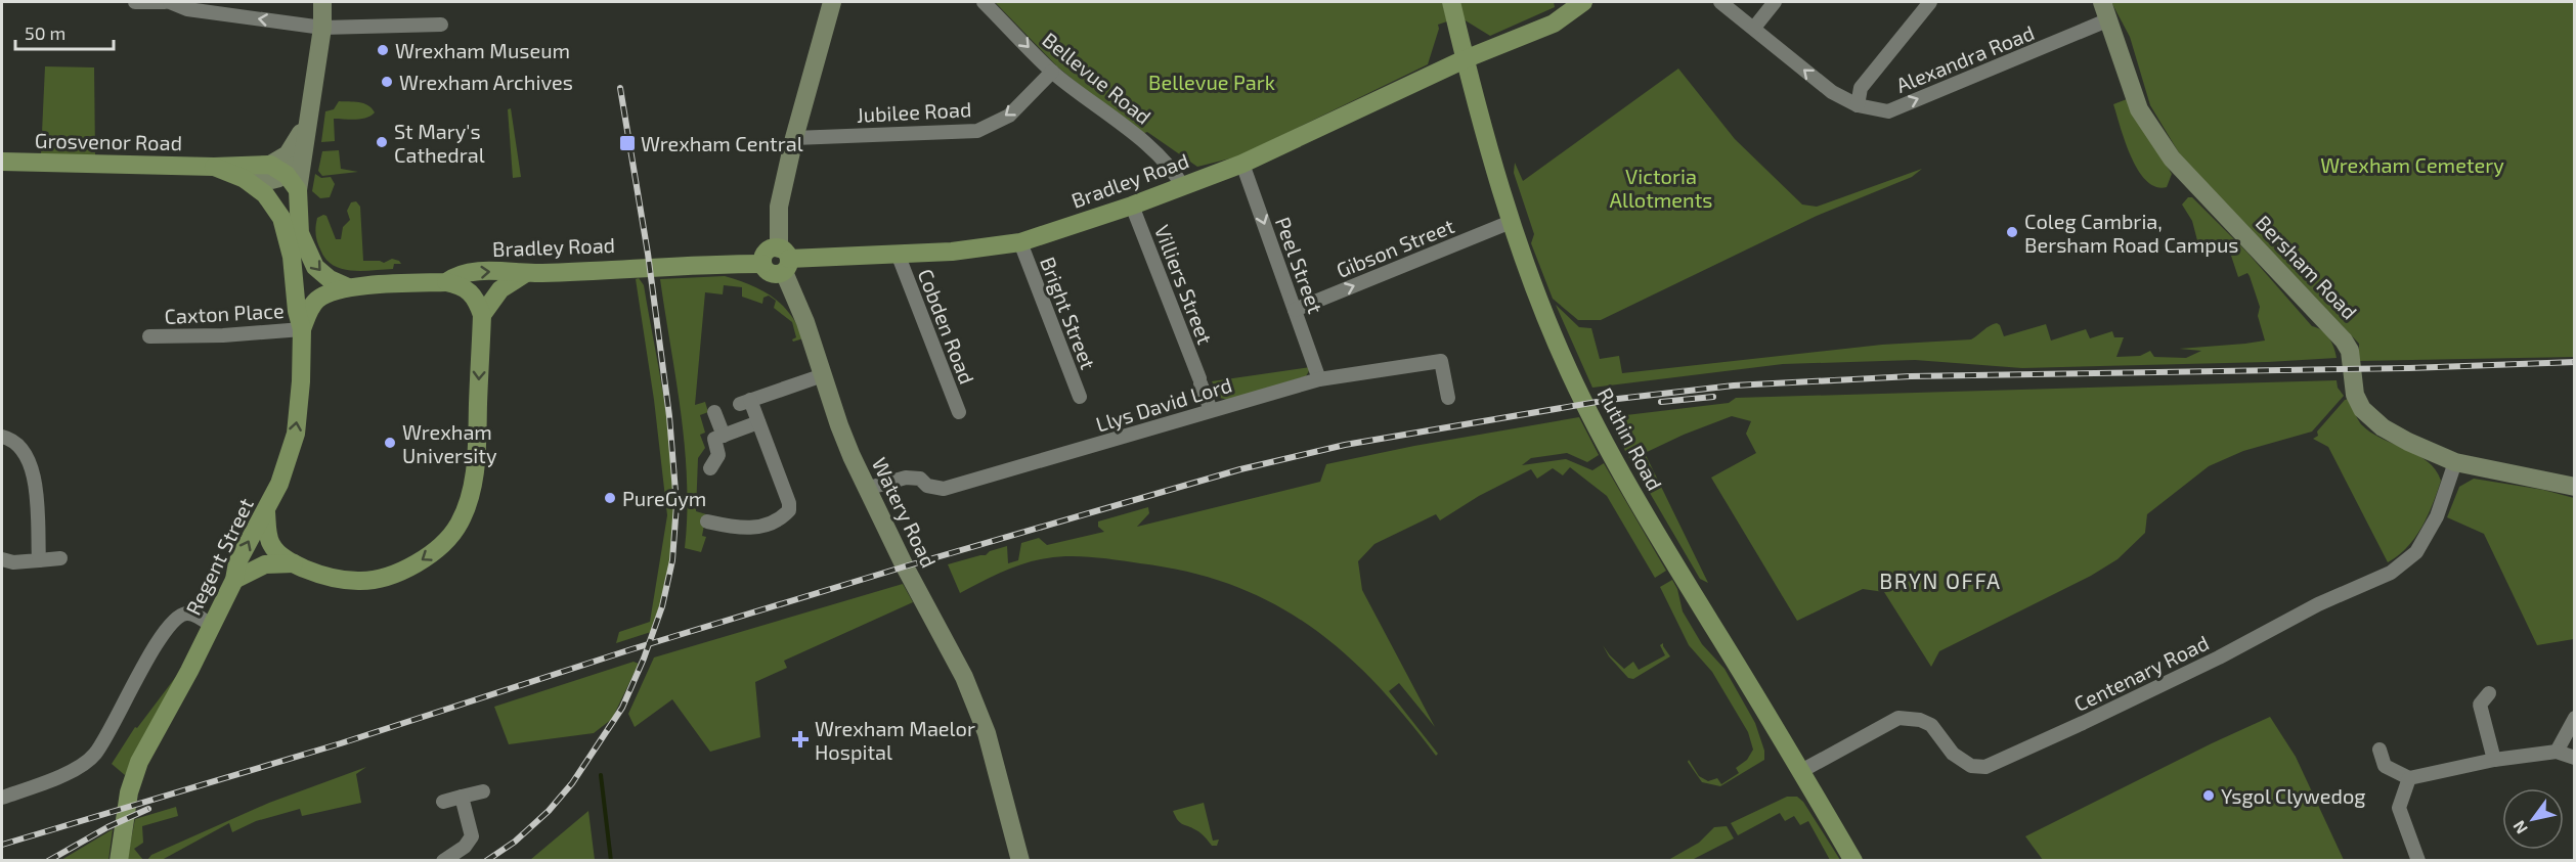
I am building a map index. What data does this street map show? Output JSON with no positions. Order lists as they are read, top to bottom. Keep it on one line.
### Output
{"streets":{"main road":["Grosvenor Road","Bradley Road","Ruthin Road","Regent Street"],"street":["Alexandra Road","Bellevue Road","Jubilee Road","Gibson Street","Peel Street","Bersham Road","Villiers Street","Caxton Place","Bright Street","Cobden Road","Llys David Lord","Watery Road","Centenary Road"]},"crossings":[["Alexandra Road","Bersham Road"],["Bellevue Road","Jubilee Road"],["Bellevue Road","Bradley Road"],["Jubilee Road","Watery Road"],["Grosvenor Road","Regent Street"],["Bradley Road","Peel Street"],["Bradley Road","Villiers Street"],["Bradley Road","Caxton Place"],["Bradley Road","Bright Street"],["Bradley Road","Cobden Road"],["Bradley Road","Ruthin Road"],["Bradley Road","Watery Road"],["Bradley Road","Regent Street"],["Gibson Street","Peel Street"],["Gibson Street","Ruthin Road"],["Peel Street","Llys David Lord"],["Bersham Road","Centenary Road"],["Villiers Street","Llys David Lord"],["Caxton Place","Regent Street"],["Llys David Lord","Watery Road"],["Ruthin Road","Centenary Road"]],"one_way":["Bellevue Road","Jubilee Road","Gibson Street","Peel Street","Regent Street"],"districts":["BRYN OFFA"],"parks":["Bellevue Park","Wrexham Cemetery","Victoria Allotments"],"places":{"other":["Wrexham Museum","Wrexham Archives","St Mary's Cathedral","Coleg Cambria, Bersham Road Campus","Wrexham University","PureGym","Ysgol Clywedog"],"transit":["Wrexham Central"],"health":["Wrexham Maelor Hospital"]},"scale_bar":"50 m","north":"bottom left"}
